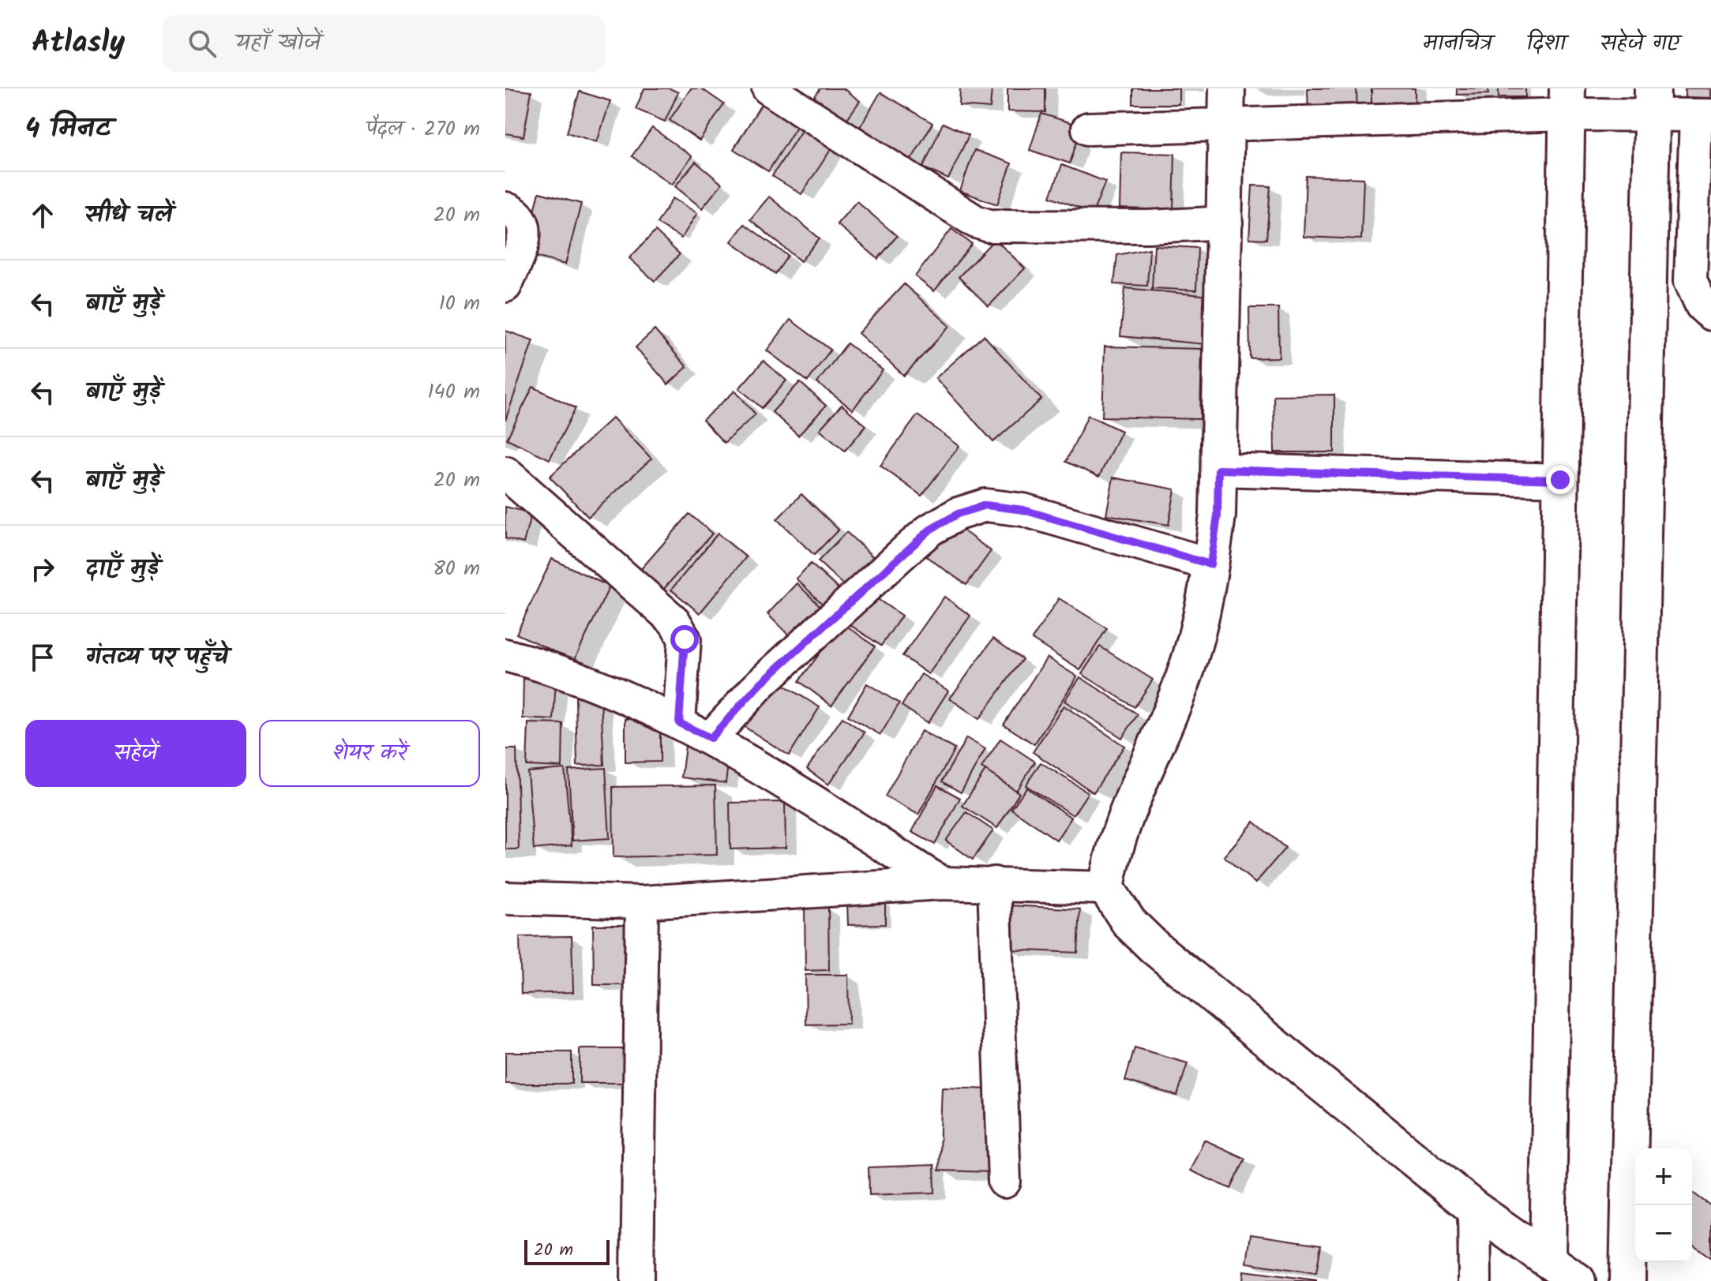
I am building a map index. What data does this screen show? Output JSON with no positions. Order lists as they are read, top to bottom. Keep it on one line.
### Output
{"scale_bar":"20 m","page":{"header":"Atlasly","search":"यहाँ खोजें","nav":["मानचित्र","दिशा","सहेजे गए"],"heading":["4 मिनट","पैदल · 270 m"],"list":[["सीधे चलें","20 m"],["बाएँ मुड़ें","10 m"],["बाएँ मुड़ें","140 m"],["बाएँ मुड़ें","20 m"],["दाएँ मुड़ें","80 m"],"गंतव्य पर पहुँचे"],"buttons":["सहेजें","शेयर करें"],"map_buttons":["+","−"],"scale":"20 m"}}
